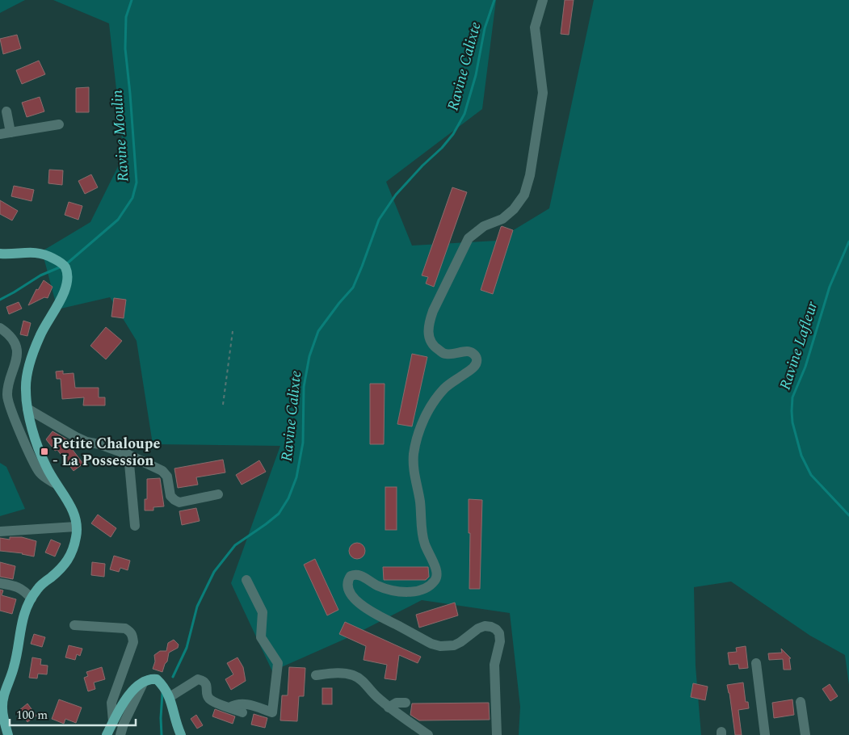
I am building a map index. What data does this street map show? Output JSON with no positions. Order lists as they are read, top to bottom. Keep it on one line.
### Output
{"water":["Ravine Calixte","Ravine Moulin","Ravine Lafleur"],"places":{"transit":["Petite Chaloupe - La Possession"]},"scale_bar":"100 m"}
